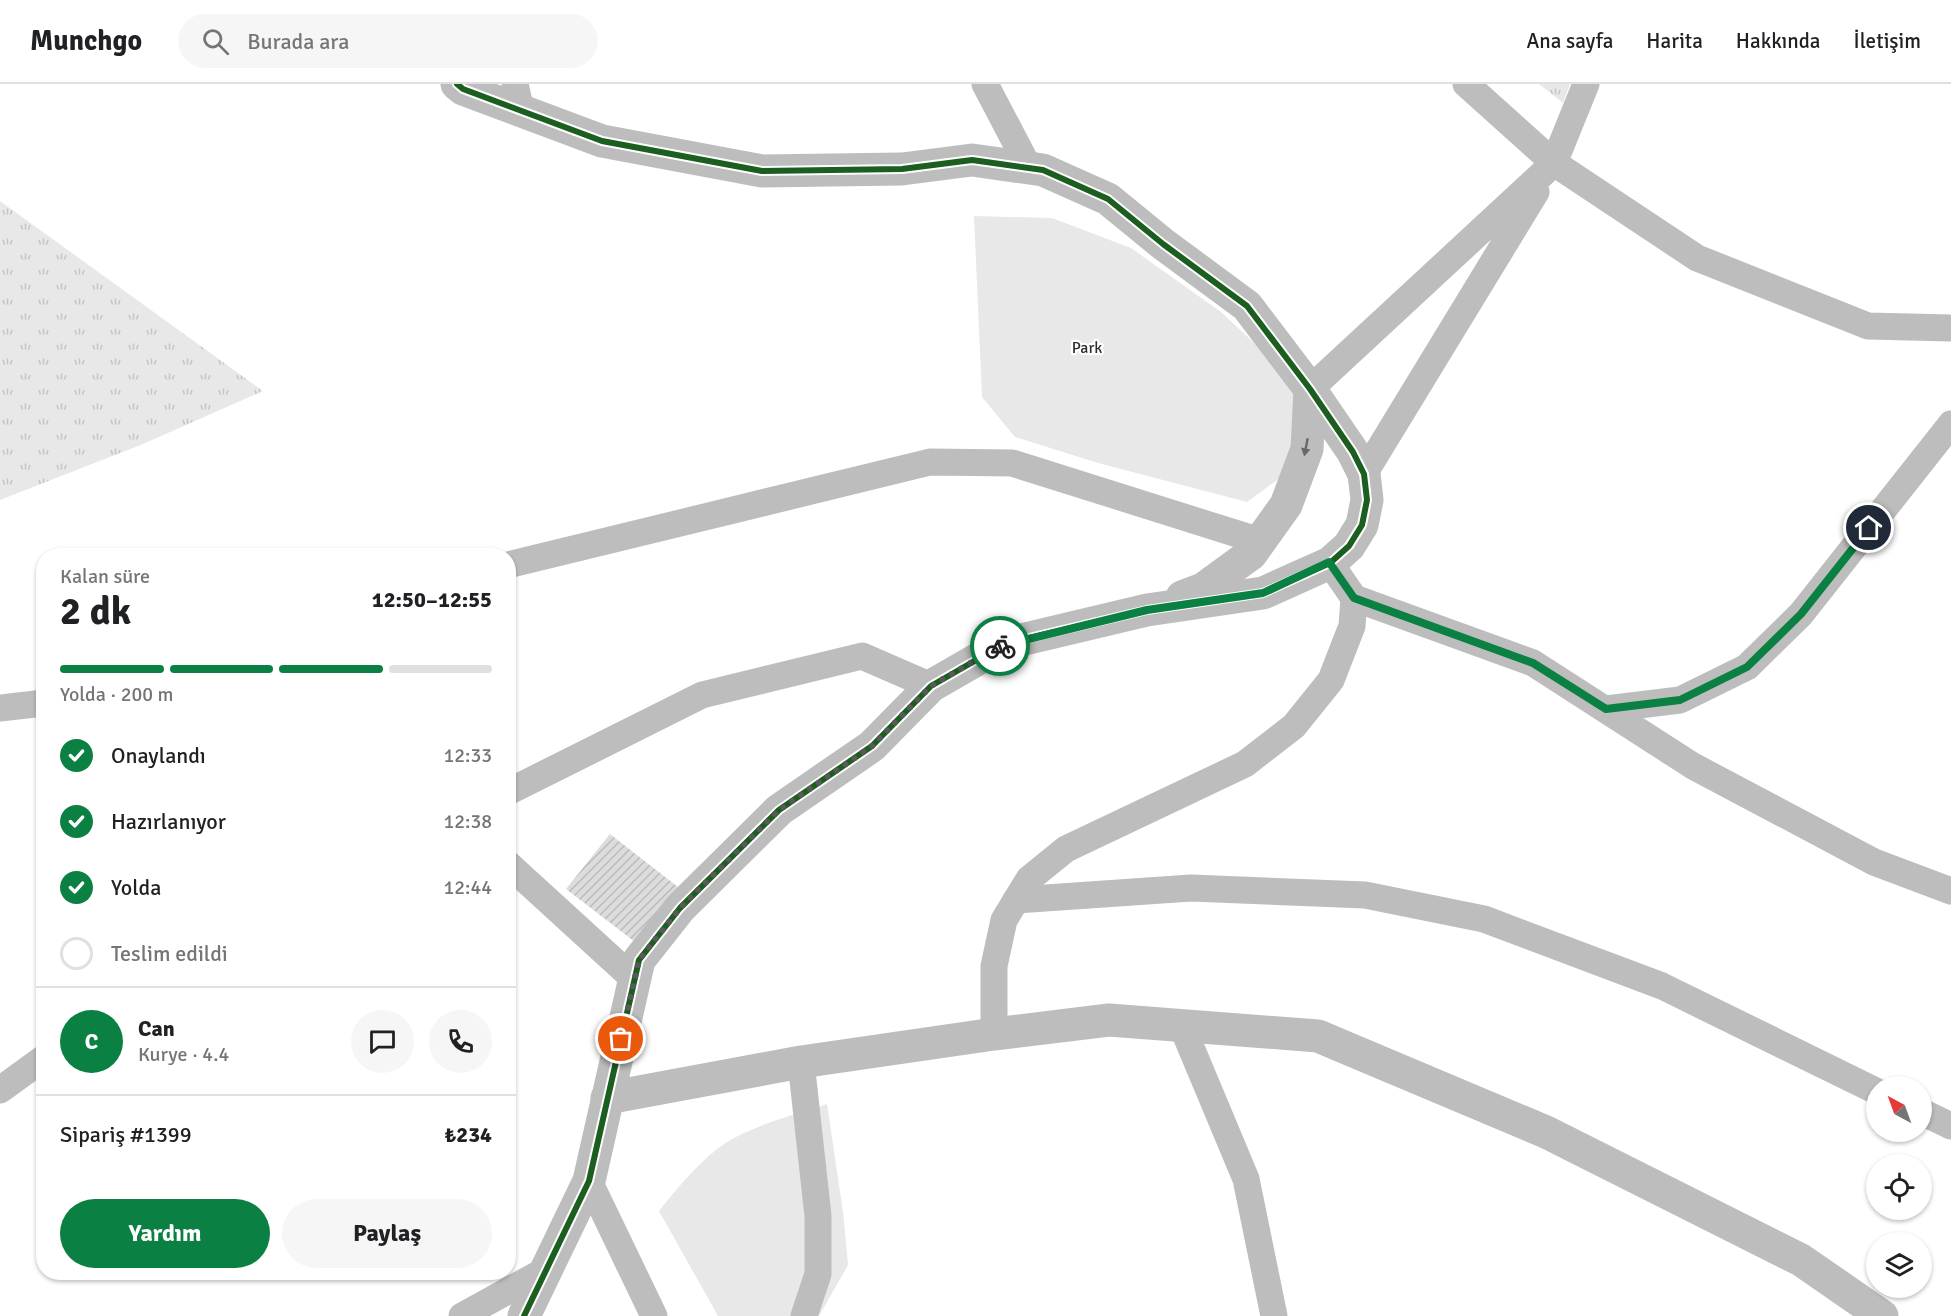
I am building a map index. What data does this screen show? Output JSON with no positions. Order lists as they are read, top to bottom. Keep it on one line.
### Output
{"parks":["Park"],"north":"top left","page":{"header":"Munchgo","search":"Burada ara","nav":["Ana sayfa","Harita","Hakkında","İletişim"],"heading":["2 dk","Kalan süre","12:50–12:55"],"panel":["Can","Kurye · 4.4","Sipariş #1399","₺234"],"bar":"Yolda · 200 m","list":[["Onaylandı","12:33"],["Hazırlanıyor","12:38"],["Yolda","12:44"],"Teslim edildi"],"round":"C","buttons":["Yardım","Paylaş"]}}
